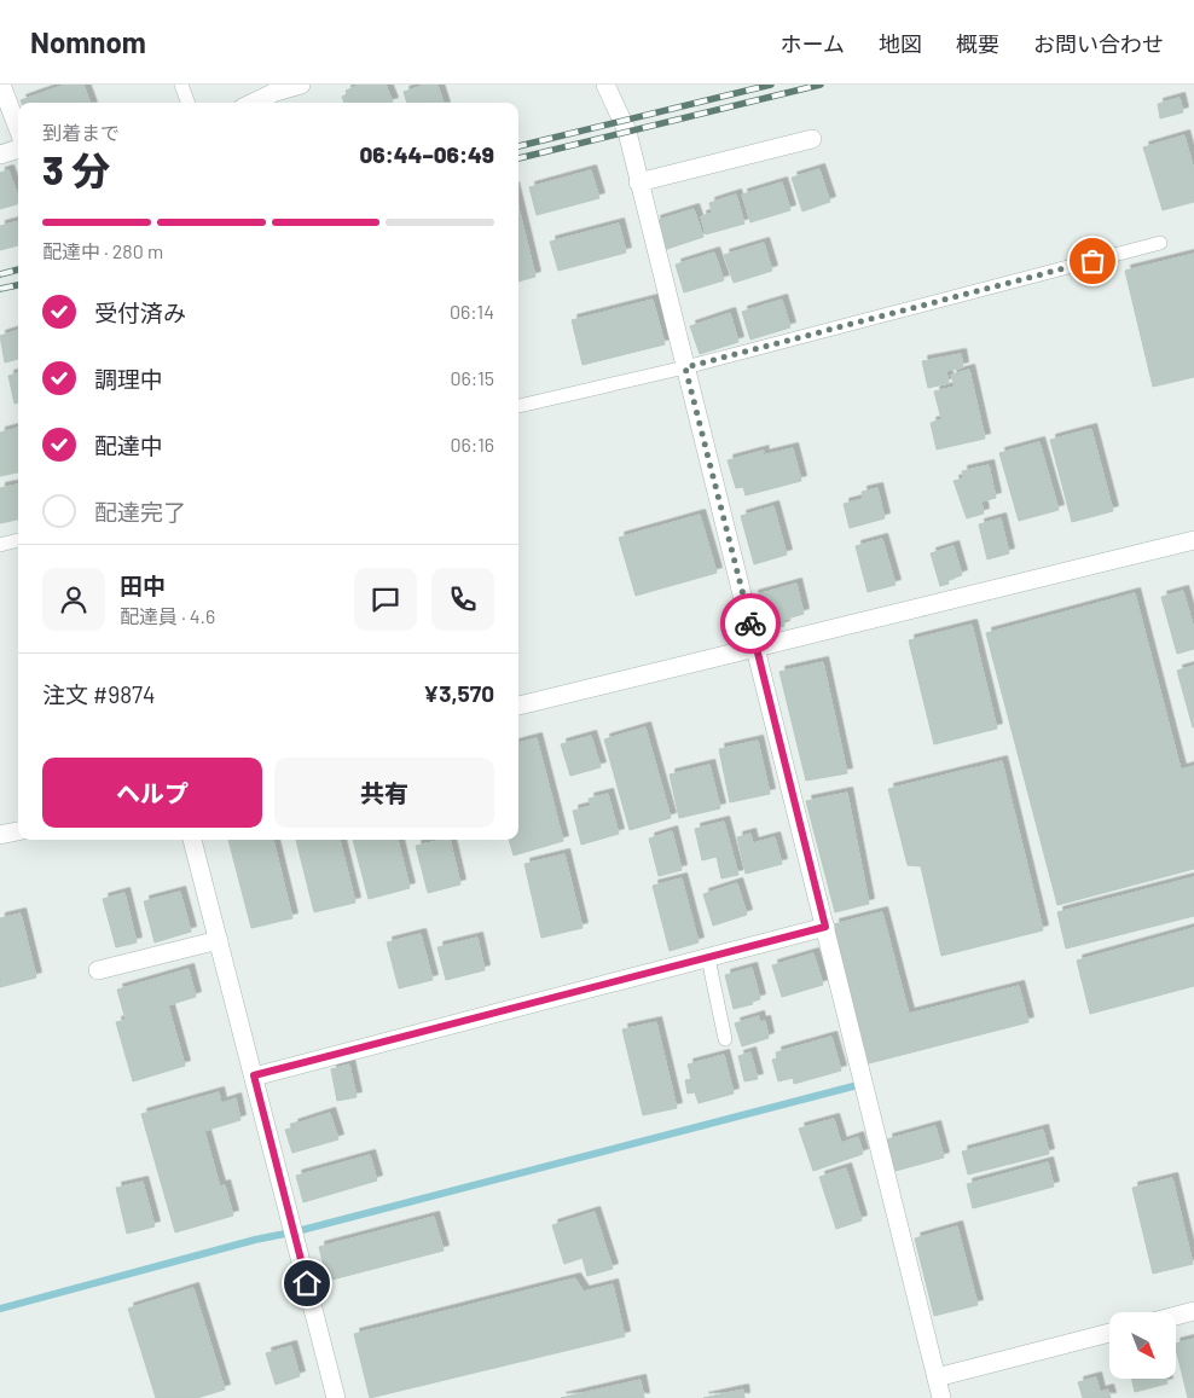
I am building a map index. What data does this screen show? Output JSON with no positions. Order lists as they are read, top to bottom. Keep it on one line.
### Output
{"north":"bottom right","page":{"header":"Nomnom","nav":["ホーム","地図","概要","お問い合わせ"],"heading":["3 分","到着まで","06:44–06:49"],"panel":["田中","配達員 · 4.6","注文 #9874","¥3,570"],"bar":"配達中 · 280 m","list":[["受付済み","06:14"],["調理中","06:15"],["配達中","06:16"],"配達完了"],"buttons":["ヘルプ","共有"]}}
